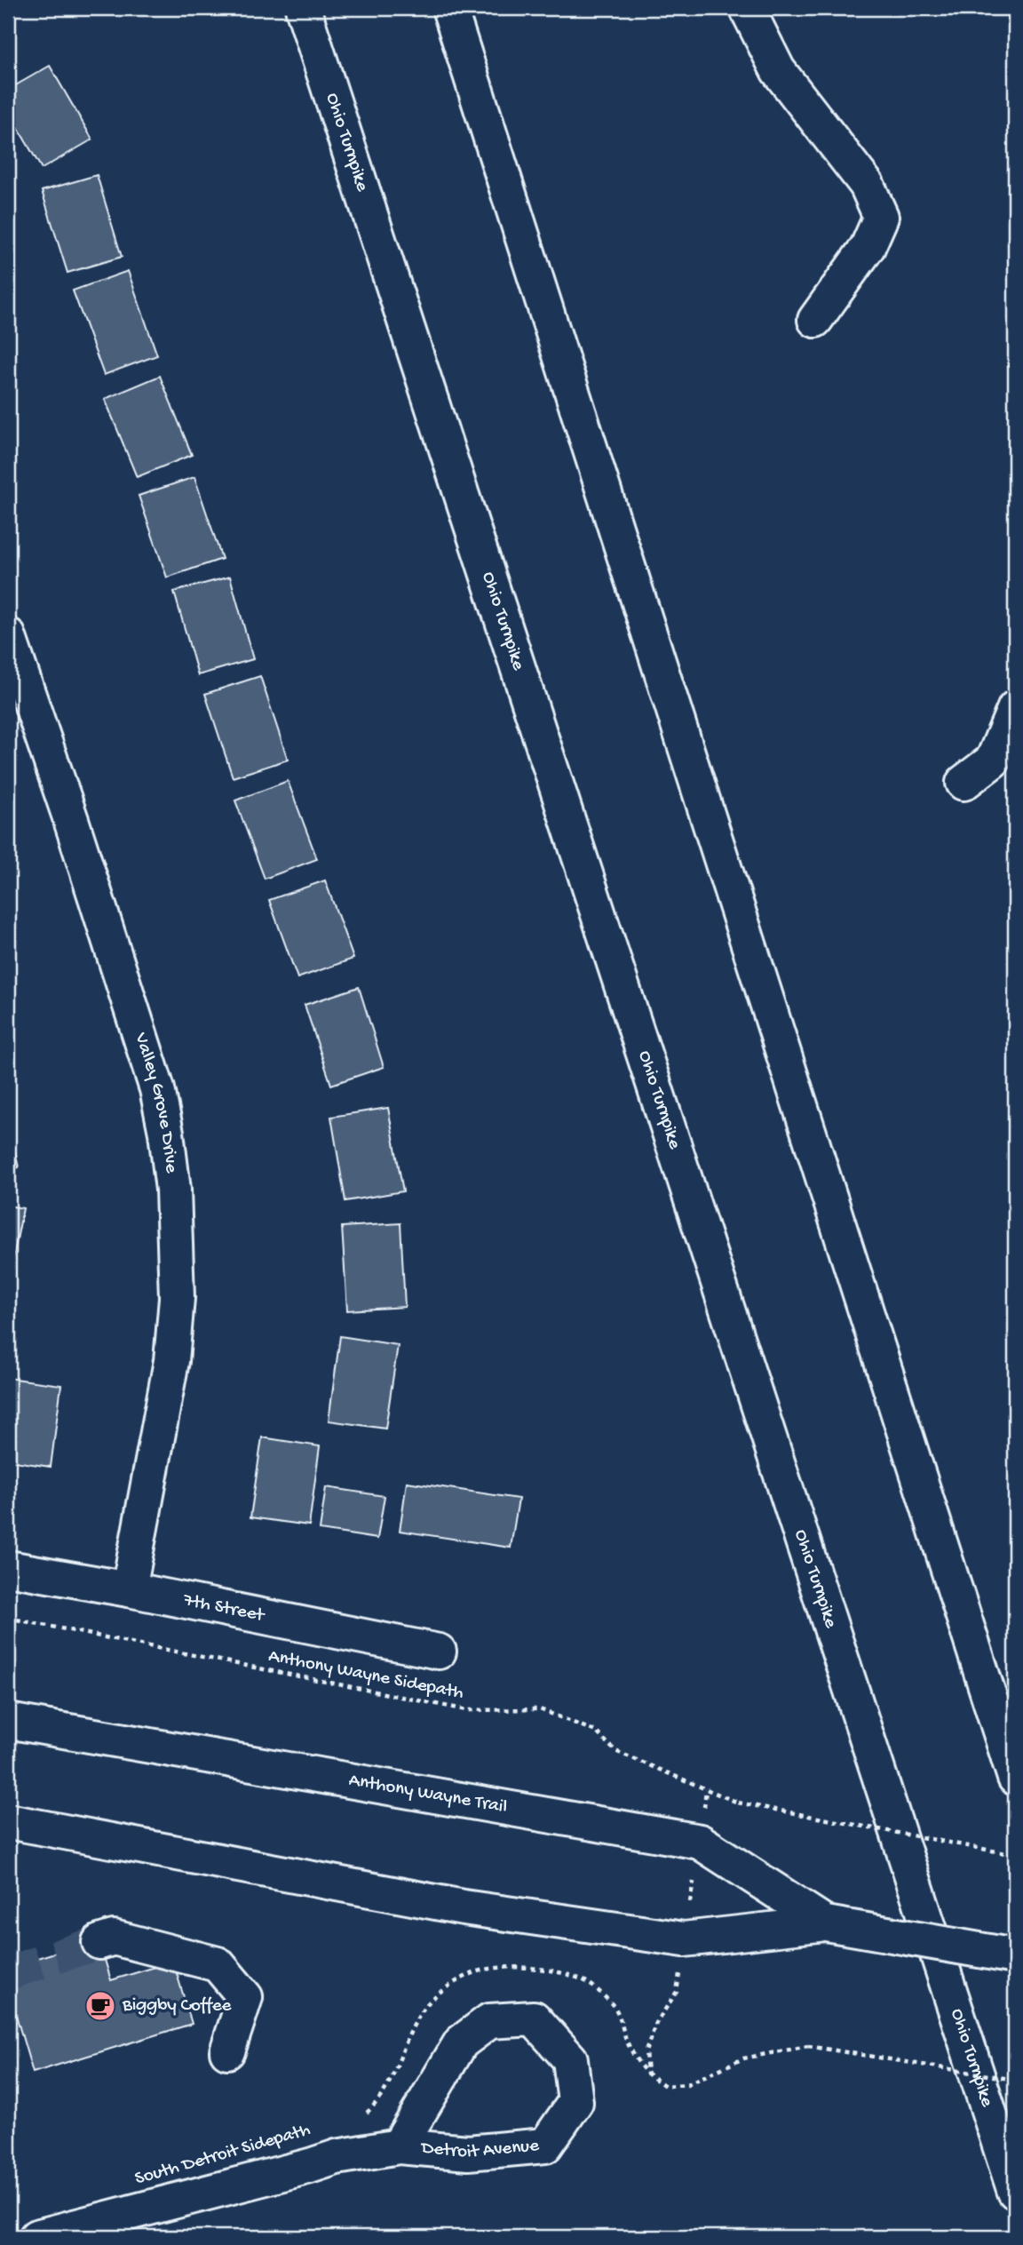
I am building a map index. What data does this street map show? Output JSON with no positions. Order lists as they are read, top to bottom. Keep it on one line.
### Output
{"streets":{"main road":["Ohio Turnpike","Valley Grove Drive","7th Street","Anthony Wayne Trail","Detroit Avenue"],"path":["Anthony Wayne Sidepath"]},"crossings":[["Valley Grove Drive","7th Street"]],"places":{"cafe":["Biggby Coffee"]}}
